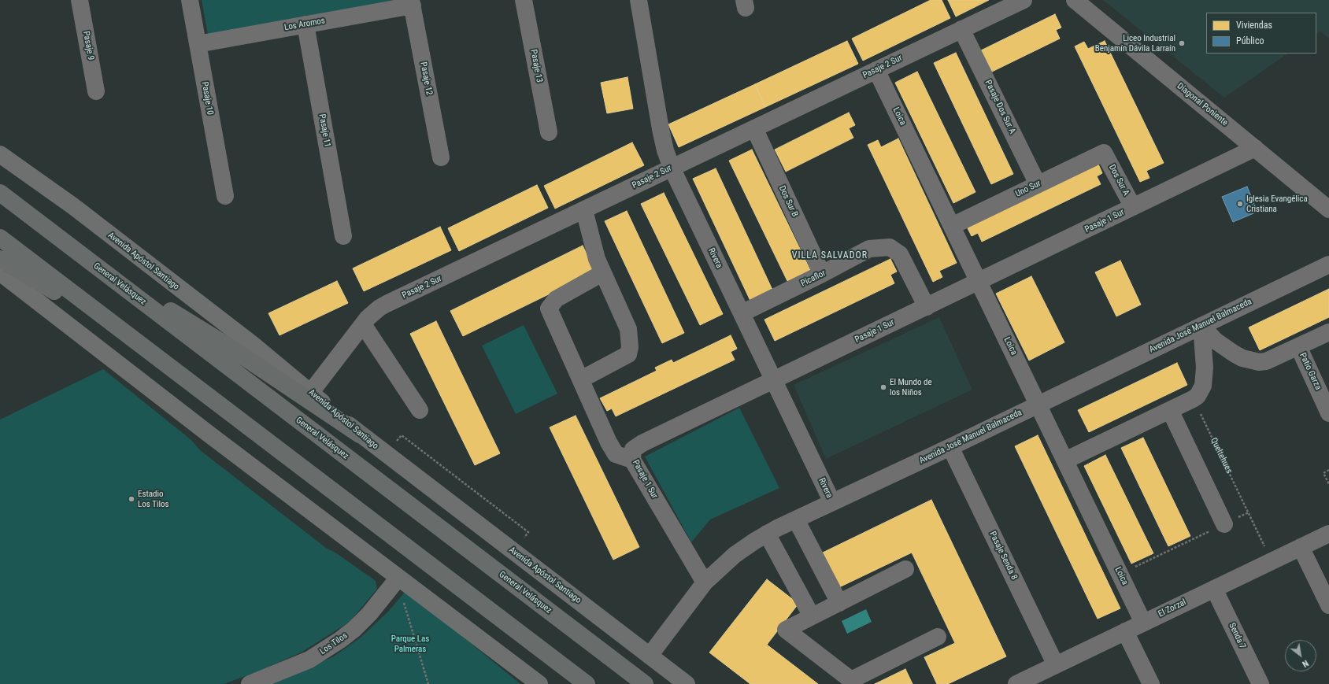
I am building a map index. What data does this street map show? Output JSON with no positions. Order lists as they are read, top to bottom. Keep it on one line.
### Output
{"streets":{"highway":["General Velásquez"],"main road":["Avenida Apóstol Santiago"],"street":["Los Aromos","Pasaje 9","Pasaje 13","Pasaje 2 Sur","Pasaje 12","Pasaje 10","Diagonal Poniente","Pasaje Dos Sur A","Loica","Pasaje 11","Dos Sur A","Uno Sur","Dos Sur B","Pasaje 1 Sur","Rivera","Picaflor","Avenida José Manuel Balmaceda","Patio Garza","Pasaje Senda 8","El Zorzal","Senda 7","Los Tilos"],"path":["Queltehues"]},"crossings":[["Los Aromos","Pasaje 12"],["Los Aromos","Pasaje 10"],["Los Aromos","Pasaje 11"],["Pasaje 2 Sur","Pasaje Dos Sur A"],["Pasaje 2 Sur","Loica"],["Pasaje 2 Sur","Dos Sur B"],["Pasaje 2 Sur","Rivera"],["Pasaje 2 Sur","Avenida Apóstol Santiago"],["Diagonal Poniente","Pasaje 1 Sur"],["Pasaje Dos Sur A","Uno Sur"],["Loica","Uno Sur"],["Loica","Pasaje 1 Sur"],["Loica","Avenida José Manuel Balmaceda"],["Loica","El Zorzal"],["Dos Sur A","Uno Sur"],["Dos Sur A","Pasaje 1 Sur"],["Dos Sur B","Picaflor"],["Pasaje 1 Sur","Rivera"],["Pasaje 1 Sur","Picaflor"],["Pasaje 1 Sur","Avenida José Manuel Balmaceda"],["Rivera","Picaflor"],["Rivera","Avenida José Manuel Balmaceda"],["Avenida Apóstol Santiago","Avenida José Manuel Balmaceda"],["Avenida José Manuel Balmaceda","Patio Garza"],["Avenida José Manuel Balmaceda","Pasaje Senda 8"],["Queltehues","El Zorzal"],["Pasaje Senda 8","El Zorzal"],["El Zorzal","Senda 7"]],"districts":["VILLA SALVADOR"],"parks":["Parque Las Palmeras"],"places":["Liceo Industrial Benjamín Dávila Larraín","Iglesia Evangélica Cristiana","El Mundo de los Niños","Estadio Los Tilos"],"legend":["Viviendas","Público"],"north":"bottom right"}
